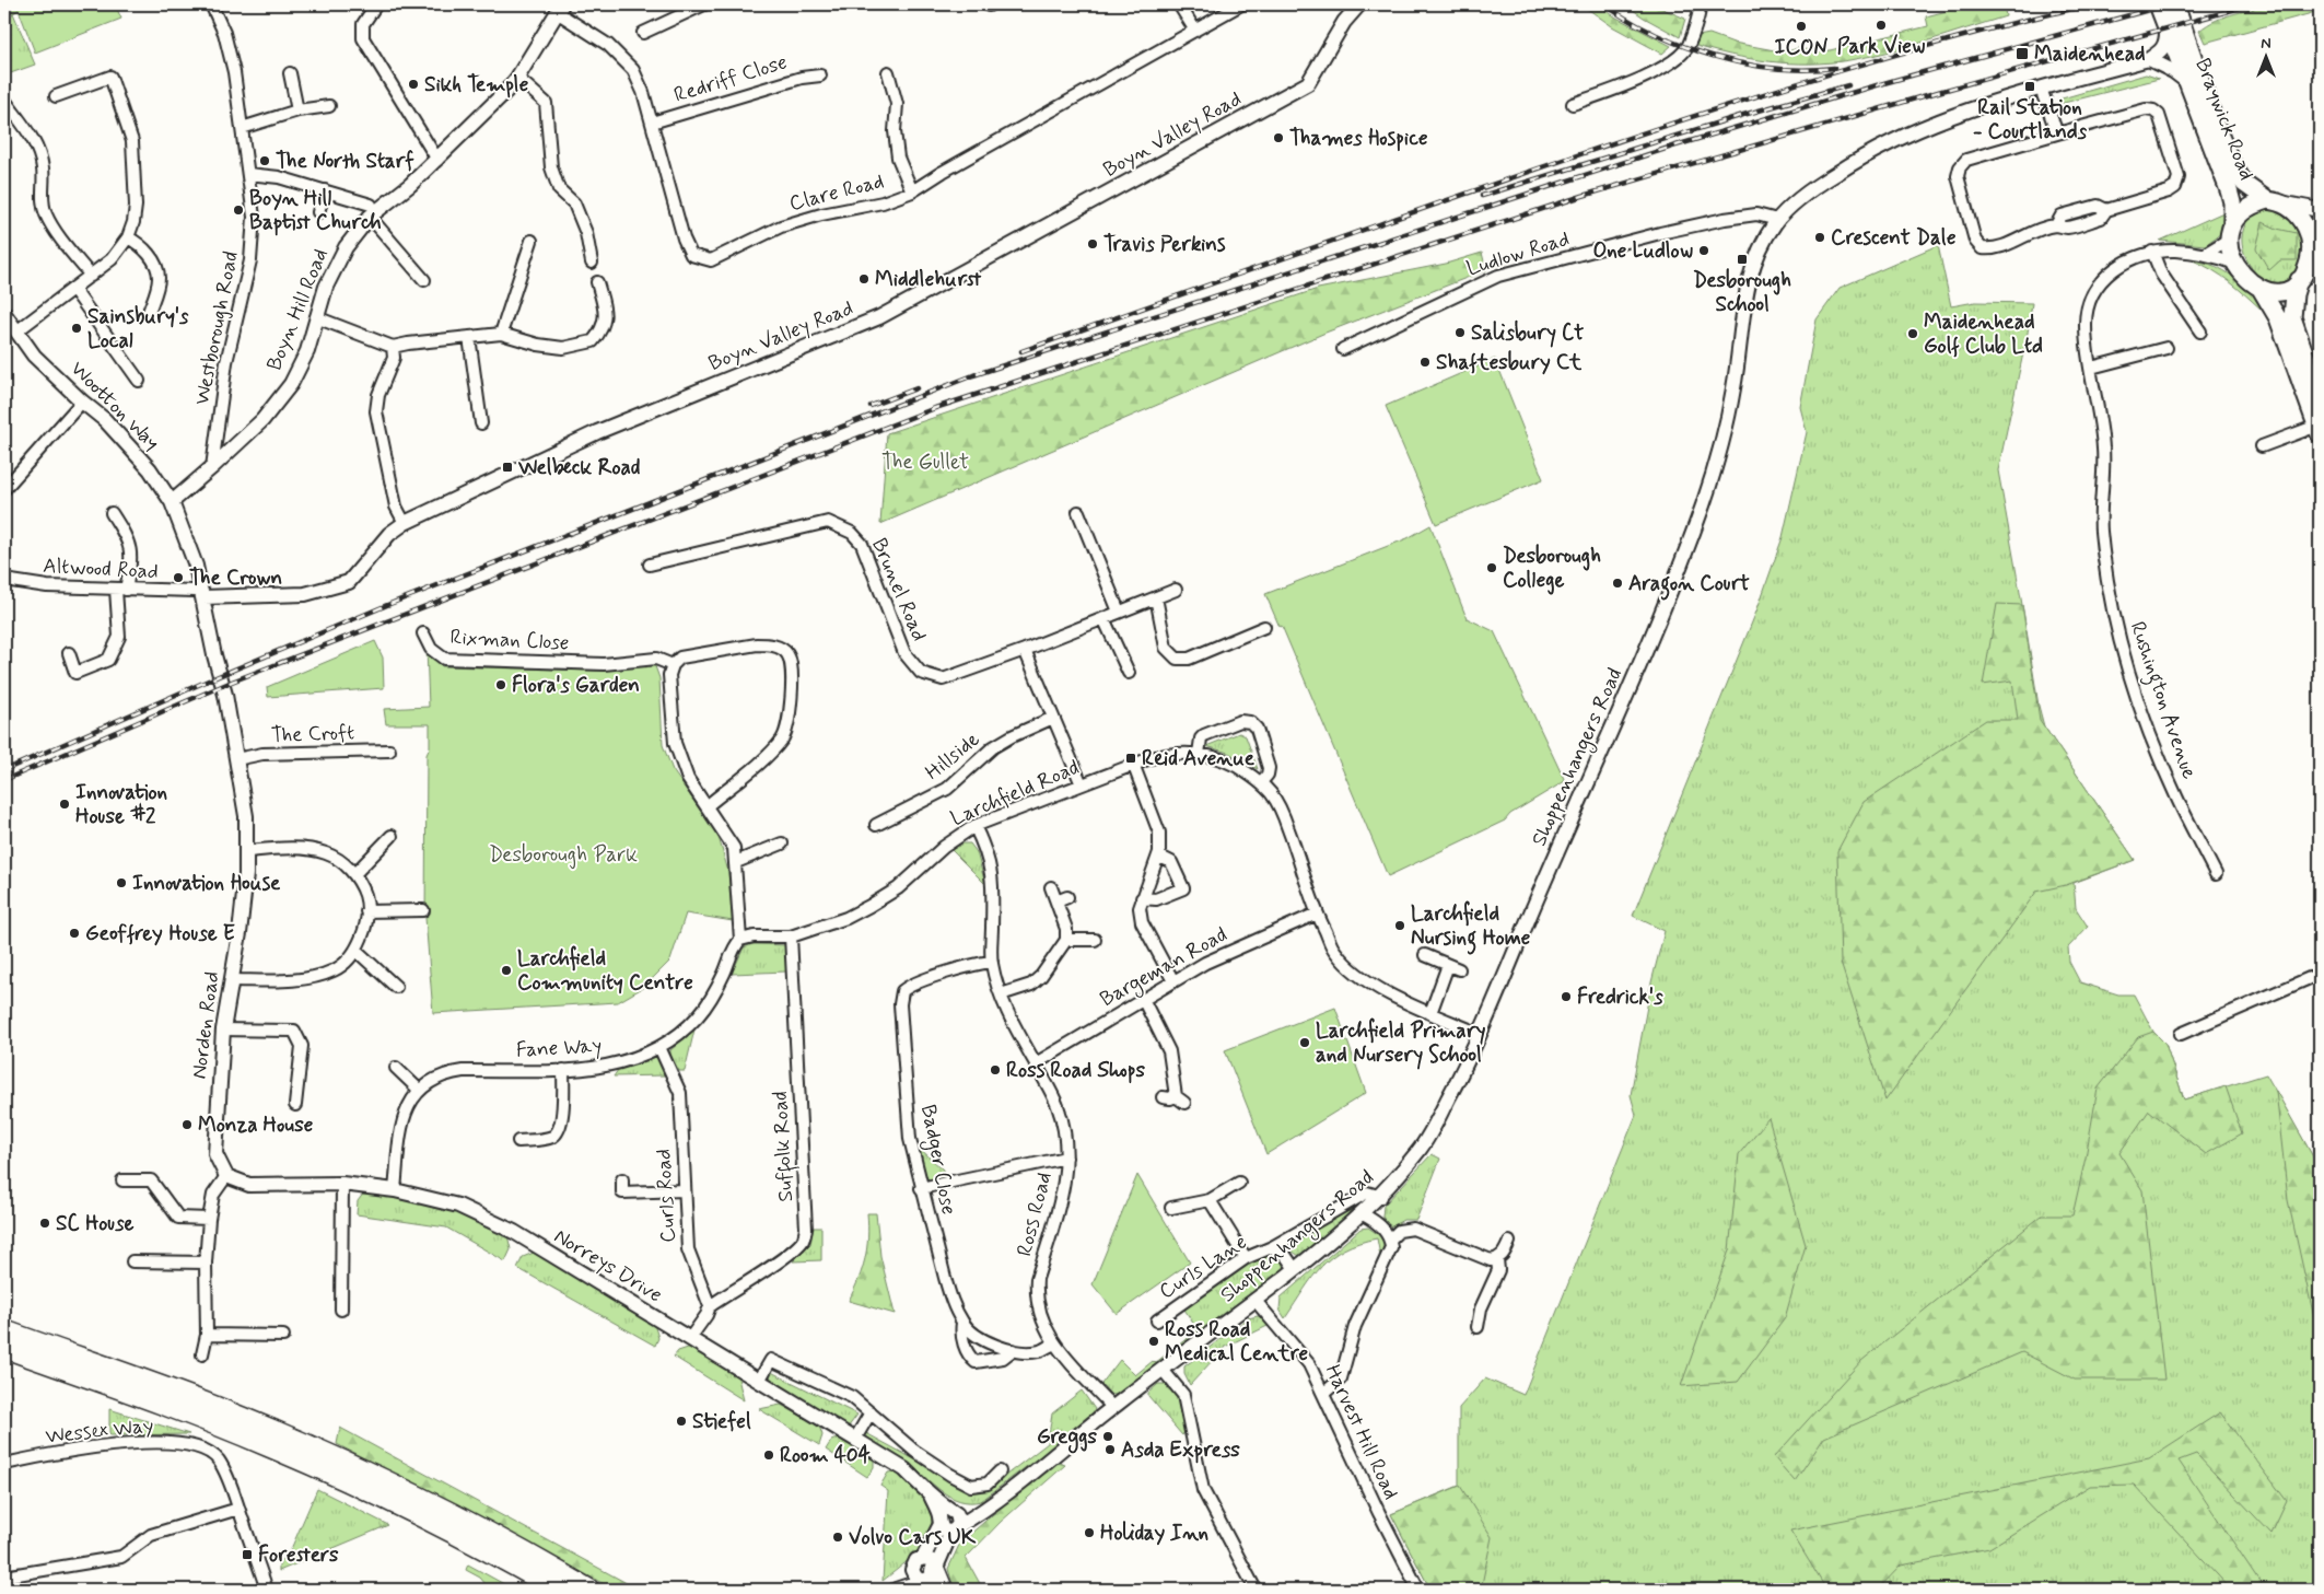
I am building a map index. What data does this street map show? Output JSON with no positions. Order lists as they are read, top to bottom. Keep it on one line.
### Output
{"streets":{"main road":["Braywick Road"],"street":["Redriff Close","Boyn Valley Road","Clare Road","Ludlow Road","Boyn Hill Road","Westborough Road","Wootton Way","Altwood Road","Brunel Road","Rixman Close","Rushington Avenue","The Croft","Hillside","Shoppenhangers Road","Larchfield Road","Bargeman Road","Norden Road","Fane Way","Suffolk Road","Badger Close","Curls Road","Ross Road","Norreys Drive","Curls Lane","Wessex Way","Harvest Hill Road"]},"crossings":[["Redriff Close","Clare Road"],["Braywick Road","Rushington Avenue"],["Braywick Road","Shoppenhangers Road"],["Boyn Valley Road","Wootton Way"],["Boyn Valley Road","Altwood Road"],["Boyn Valley Road","Norden Road"],["Clare Road","Boyn Hill Road"],["Ludlow Road","Shoppenhangers Road"],["Boyn Hill Road","Westborough Road"],["Boyn Hill Road","Wootton Way"],["Wootton Way","Altwood Road"],["Wootton Way","Norden Road"],["Altwood Road","Norden Road"],["The Croft","Norden Road"],["Shoppenhangers Road","Larchfield Road"],["Shoppenhangers Road","Ross Road"],["Shoppenhangers Road","Norreys Drive"],["Shoppenhangers Road","Curls Lane"],["Shoppenhangers Road","Harvest Hill Road"],["Larchfield Road","Bargeman Road"],["Larchfield Road","Fane Way"],["Larchfield Road","Suffolk Road"],["Larchfield Road","Ross Road"],["Bargeman Road","Ross Road"],["Norden Road","Norreys Drive"],["Fane Way","Curls Road"],["Fane Way","Norreys Drive"],["Suffolk Road","Curls Road"],["Badger Close","Ross Road"]],"parks":["The Gullet","Desborough Park"],"places":{"other":["Park View","ICON","Sikh Temple","Thames Hospice","The North Starf","Boyn Hill Baptist Church","Crescent Dale","Travis Perkins","One Ludlow","Middlehurst","Sainsbury's Local","Salisbury Ct","Maidenhead Golf Club Ltd","Shaftesbury Ct","Desborough College","The Crown","Aragon Court","Flora's Garden","Innovation House #2","Innovation House","Larchfield Nursing Home","Geoffrey House E","Larchfield Community Centre","Fredrick's","Larchfield Primary and Nursery School","Ross Road Shops","Monza House","SC House","Ross Road Medical Centre","Stiefel","Greggs","Asda Express","Room 404","Holiday Inn","Volvo Cars UK"],"transit":["Maidenhead","Rail Station - Courtlands","Desborough School","Welbeck Road","Reid Avenue","Foresters"]},"north":"top"}
